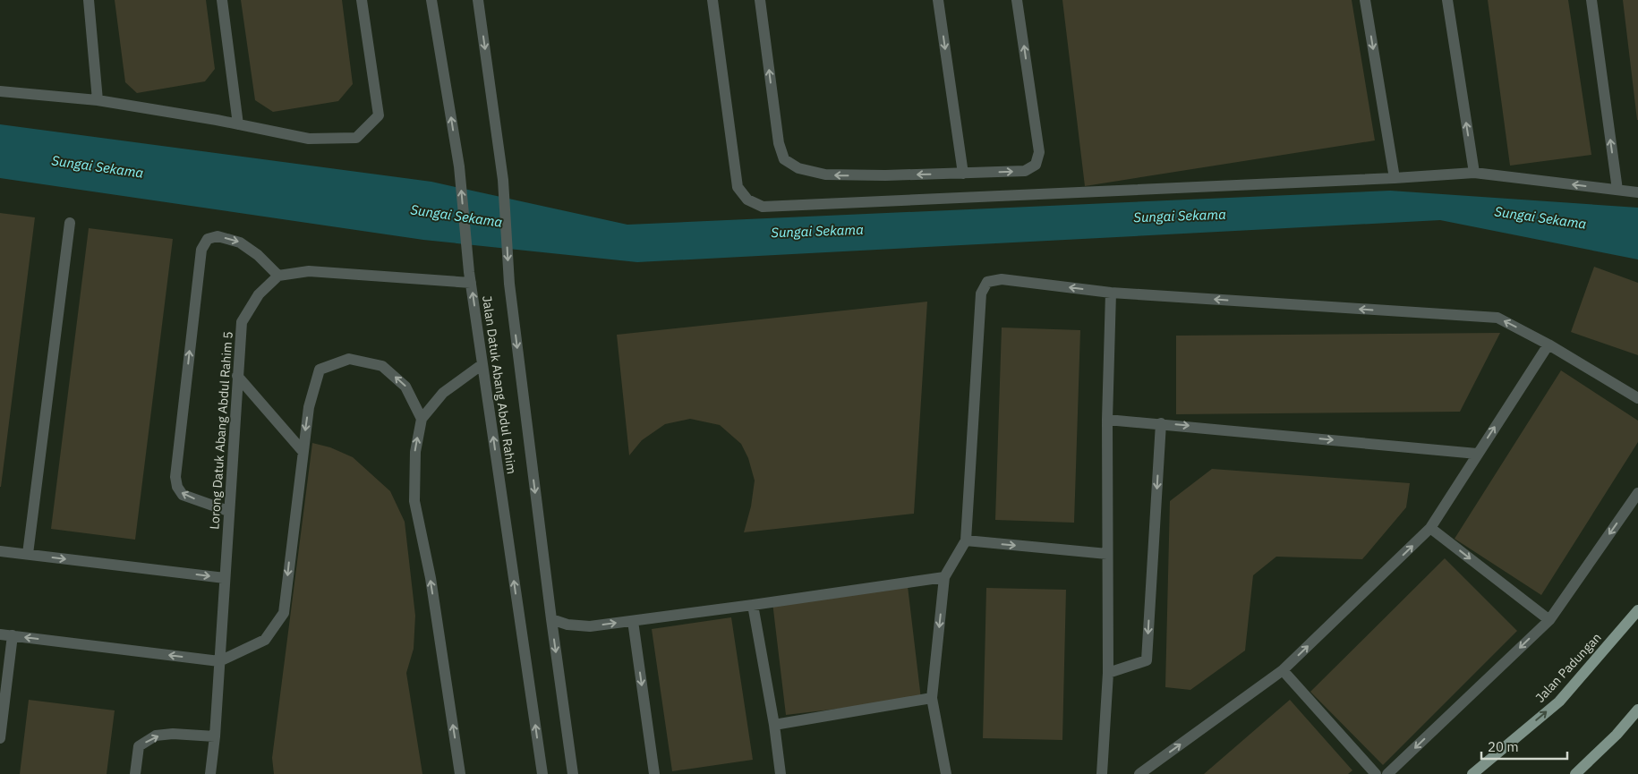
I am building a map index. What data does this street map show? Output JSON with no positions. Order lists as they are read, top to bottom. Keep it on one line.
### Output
{"streets":{"main road":["Jalan Padungan"],"street":["Jalan Datuk Abang Abdul Rahim","Lorong Datuk Abang Abdul Rahim 5"]},"water":["Sungai Sekama"],"scale_bar":"20 m"}
